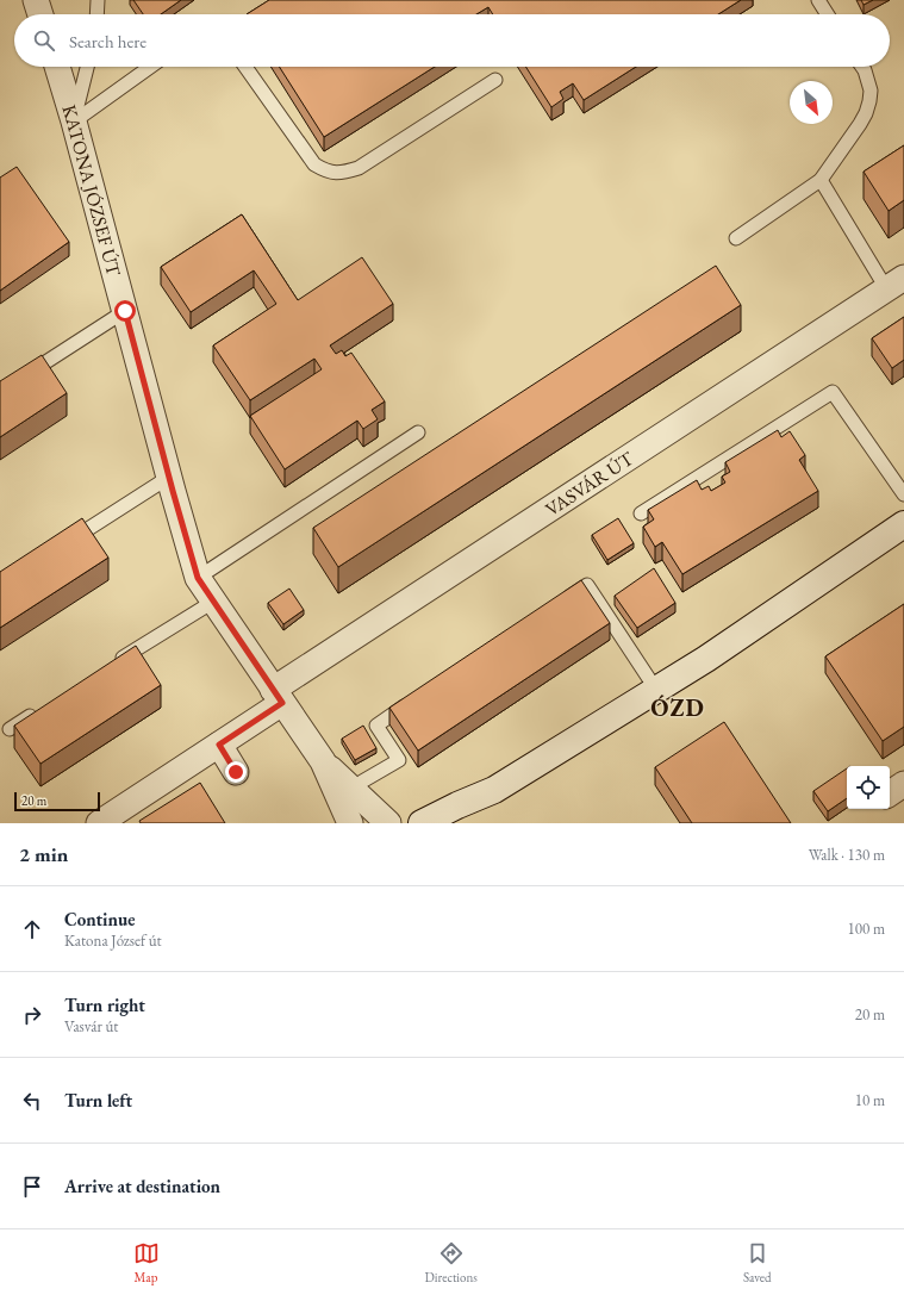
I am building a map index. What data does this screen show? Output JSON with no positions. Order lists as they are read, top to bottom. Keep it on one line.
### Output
{"streets":{"street":["KATONA JÓZSEF ÚT","VASVÁR ÚT"]},"crossings":[["KATONA JÓZSEF ÚT","VASVÁR ÚT"]],"districts":["ÓZD"],"scale_bar":"20 m","north":"bottom right","page":{"search":"Search here","scale":"20 m","heading":["2 min","Walk · 130 m"],"list":[["Continue","Katona József út","100 m"],["Turn right","Vasvár út","20 m"],["Turn left","10 m"],"Arrive at destination"],"nav":["Map","Directions","Saved"]}}
